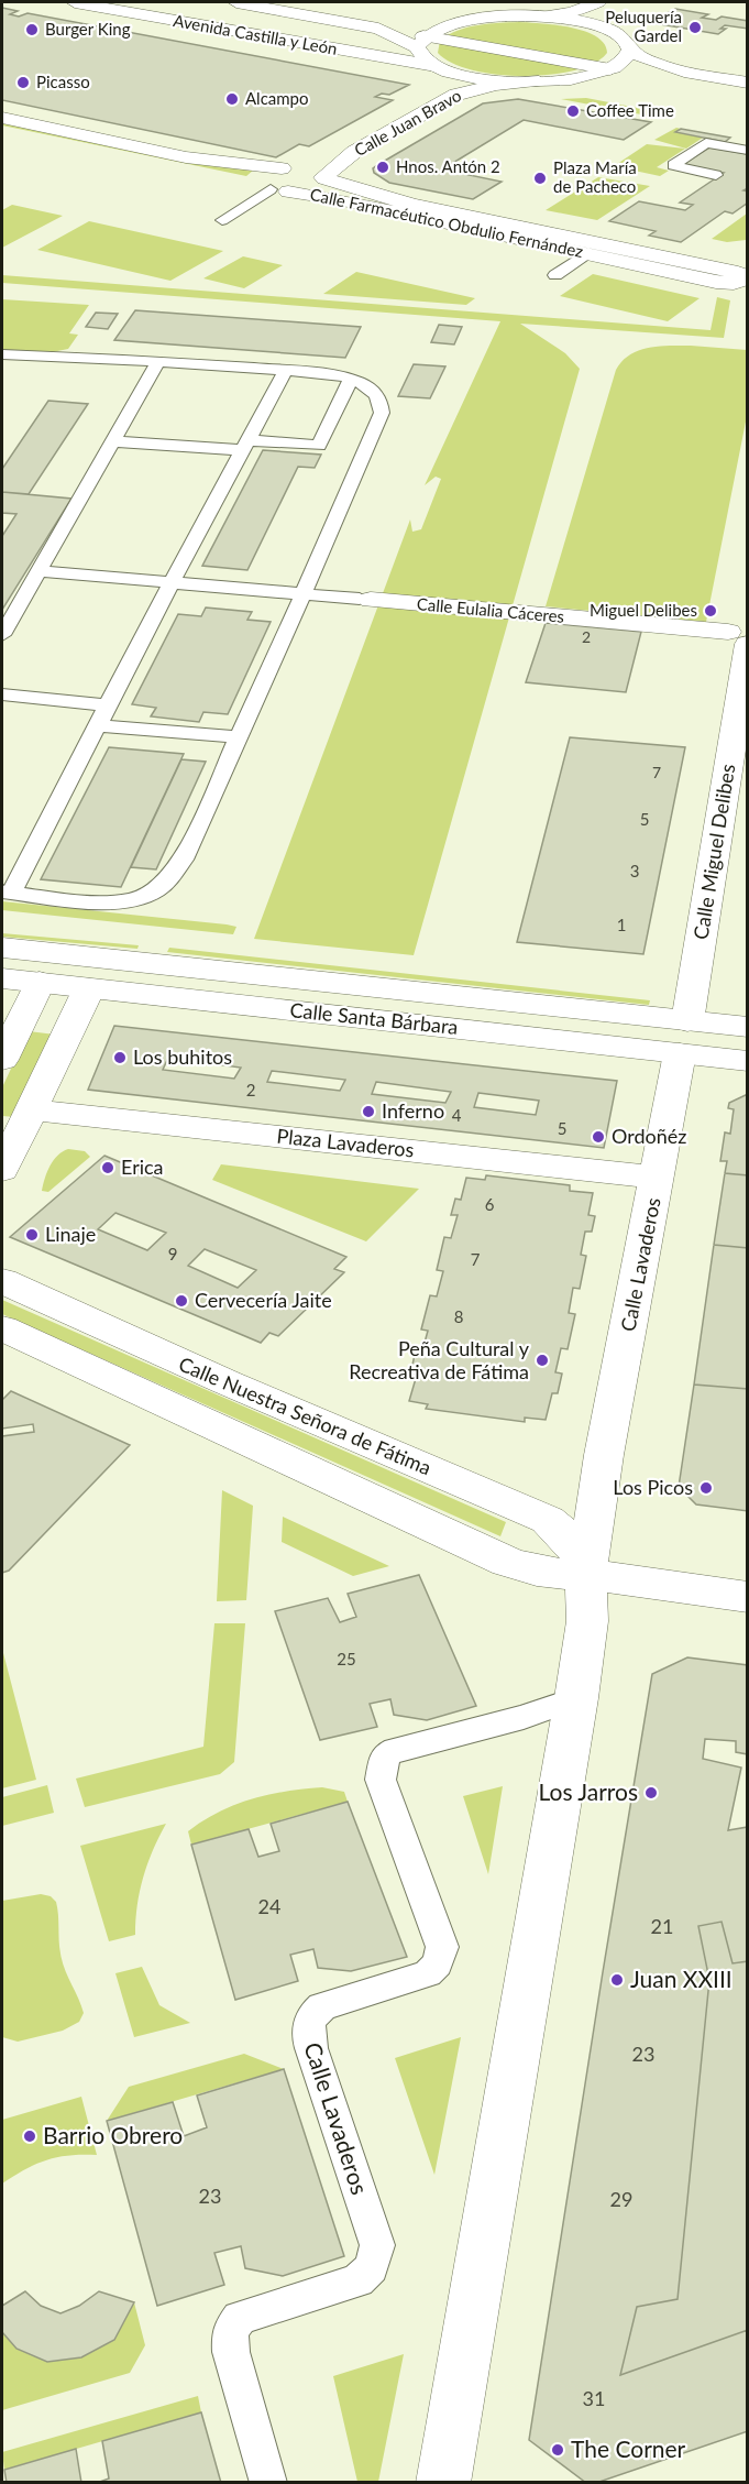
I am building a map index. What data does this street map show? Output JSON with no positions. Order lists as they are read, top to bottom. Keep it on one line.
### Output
{"streets":{"street":["Avenida Castilla y León","Calle Juan Bravo","Calle Farmacéutico Obdulio Fernández","Calle Eulalia Cáceres","Calle Miguel Delibes","Calle Santa Bárbara","Plaza Lavaderos","Calle Lavaderos","Calle Nuestra Señora de Fátima"]},"crossings":[["Avenida Castilla y León","Calle Juan Bravo"],["Calle Juan Bravo","Calle Farmacéutico Obdulio Fernández"],["Calle Eulalia Cáceres","Calle Miguel Delibes"],["Calle Miguel Delibes","Calle Santa Bárbara"],["Calle Santa Bárbara","Calle Lavaderos"],["Plaza Lavaderos","Calle Lavaderos"],["Calle Lavaderos","Calle Nuestra Señora de Fátima"]],"places":["Peluquería Gardel","Burger King","Picasso","Alcampo","Coffee Time","Hnos. Antón 2","Plaza María de Pacheco","Miguel Delibes","Los buhitos","Inferno","Ordoñéz","Erica","Linaje","Cervecería Jaite","Peña Cultural y Recreativa de Fátima","Los Picos","Los Jarros","Juan XXIII","Barrio Obrero","The Corner"],"house_numbers":["2","7","5","3","1","2","4","5","6","9","7","8","25","24","21","23","23","29","31"]}
